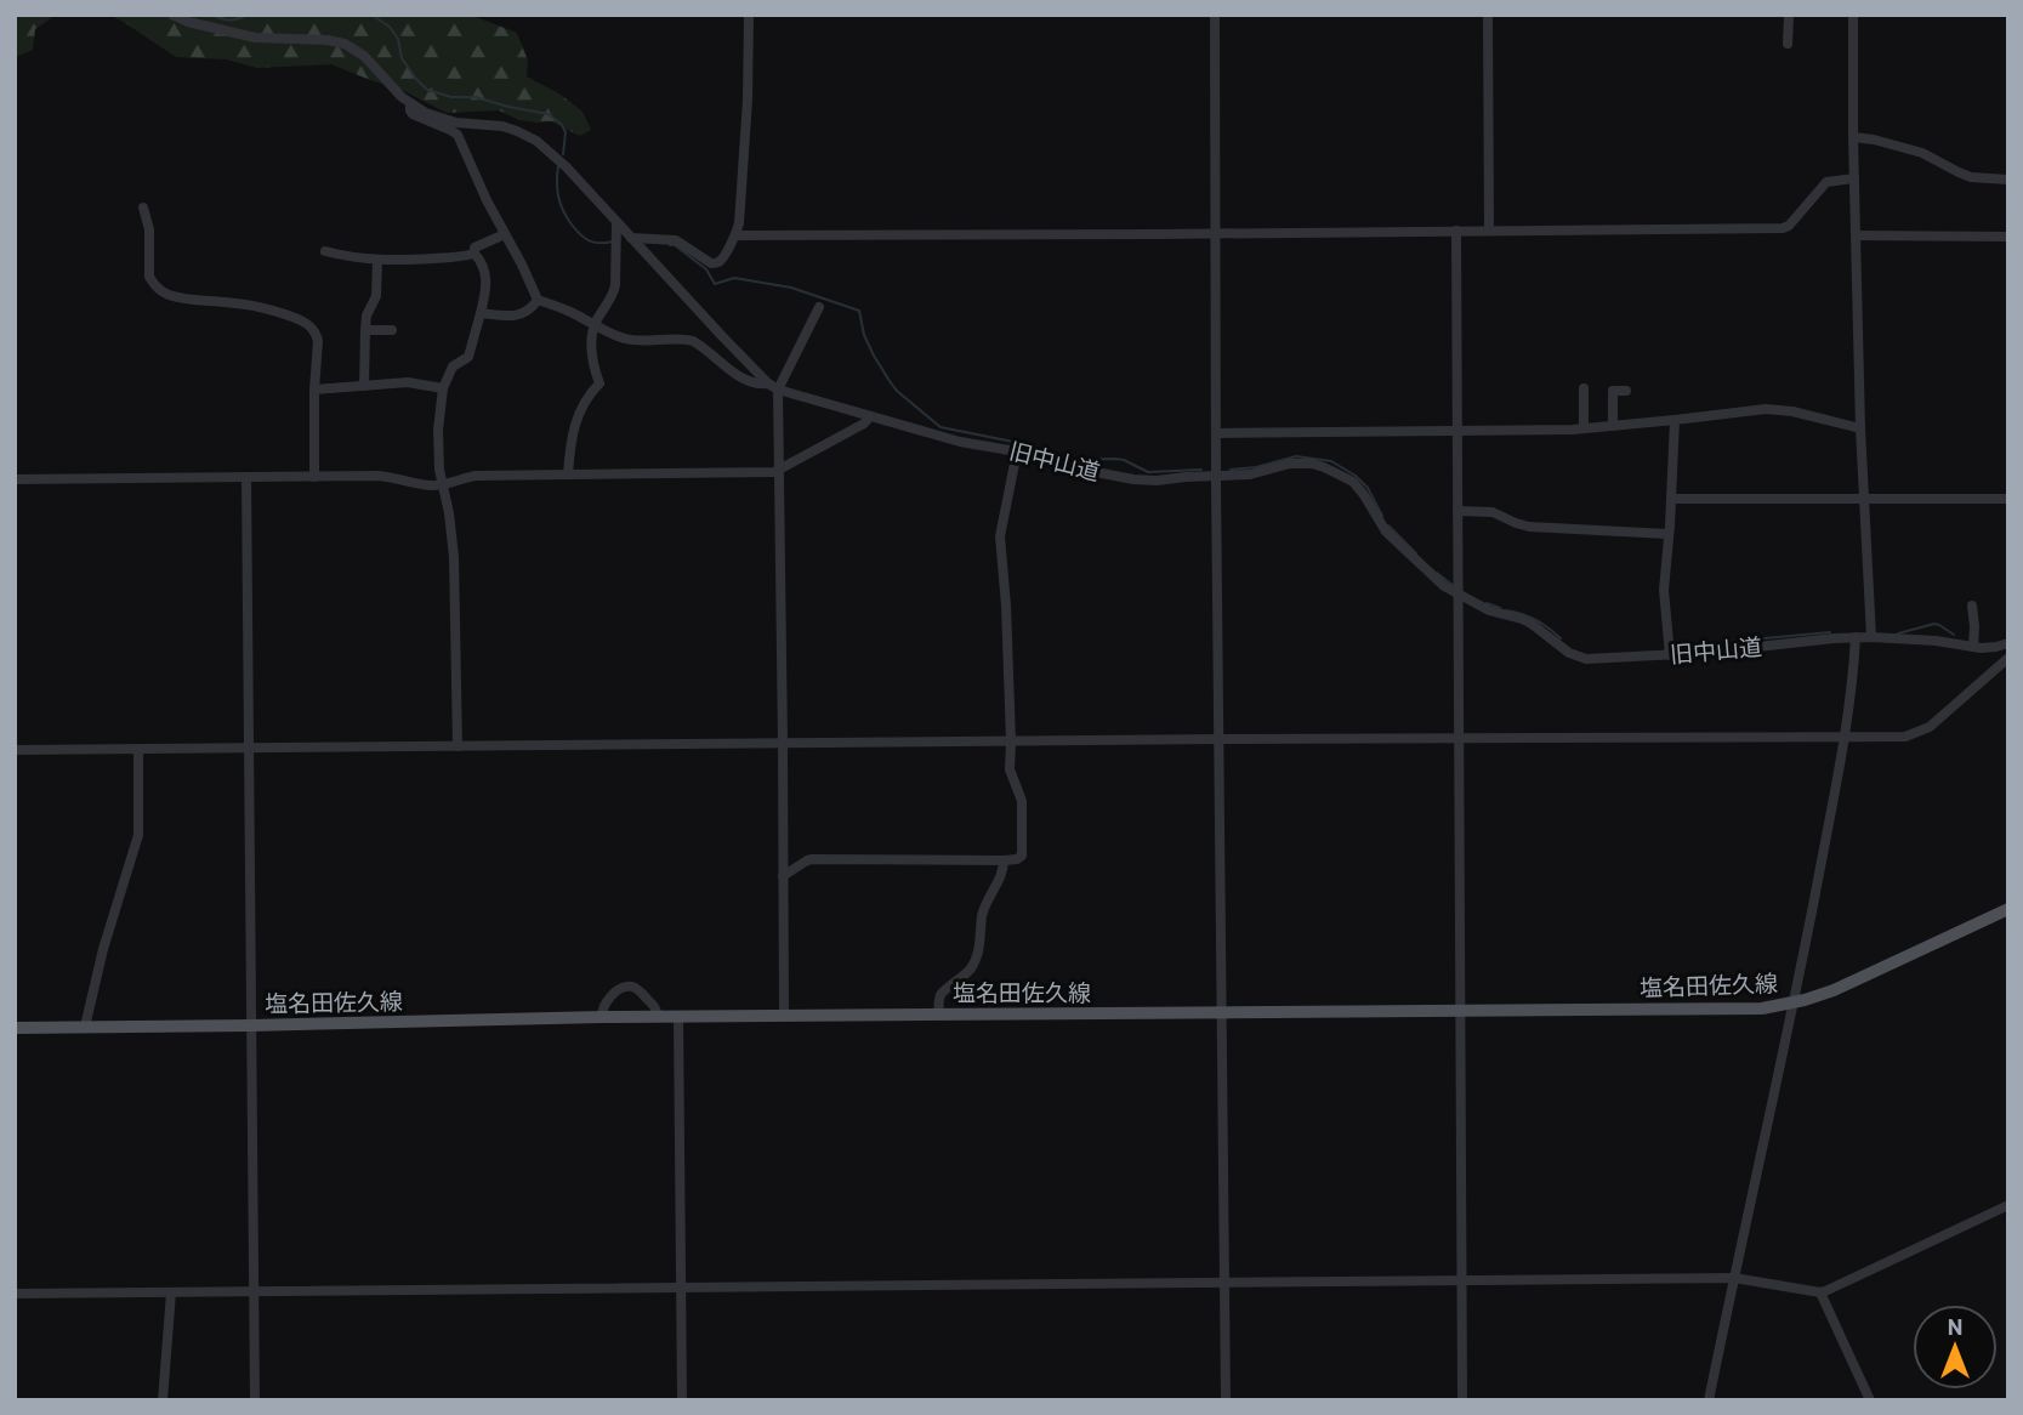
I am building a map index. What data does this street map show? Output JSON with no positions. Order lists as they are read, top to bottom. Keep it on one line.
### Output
{"streets":{"main road":["塩名田佐久線"],"street":["旧中山道"]},"north":"top"}
